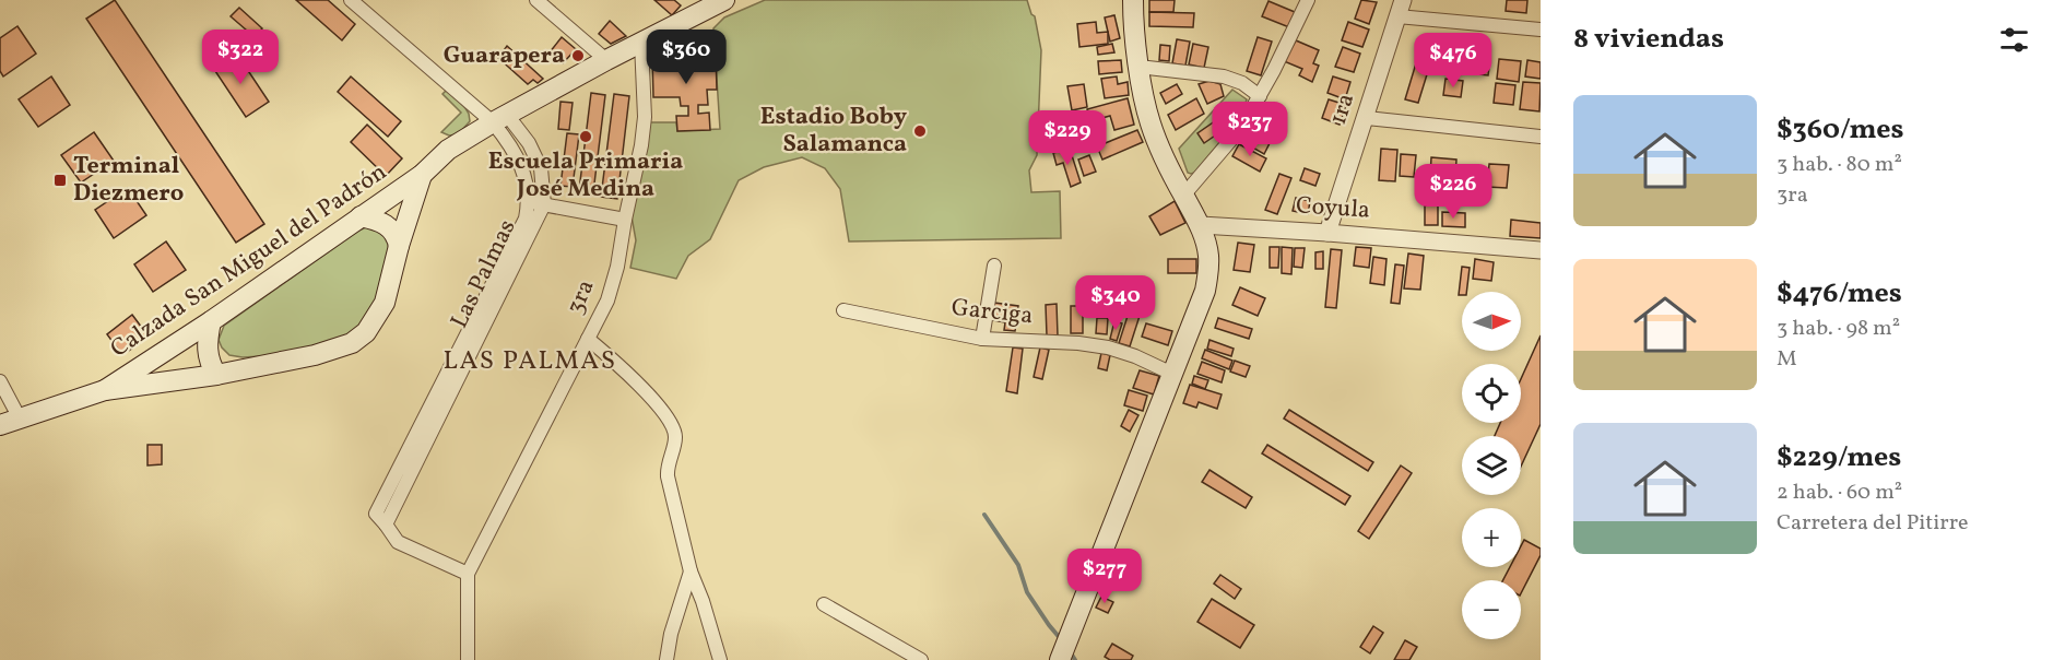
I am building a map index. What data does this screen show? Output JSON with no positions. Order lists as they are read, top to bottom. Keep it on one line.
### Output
{"streets":{"main road":["Calzada San Miguel del Padrón"],"street":["1ra","Coyula","Las Palmas","3ra","Garciga"]},"crossings":[["1ra","Coyula"],["Calzada San Miguel del Padrón","Las Palmas"],["Calzada San Miguel del Padrón","3ra"]],"districts":["LAS PALMAS"],"places":{"other":["Guarapera","Estadio Boby Salamanca","Escuela Primaria José Medina"],"transit":["Terminal Diezmero"]},"north":"right","page":{"heading":"8 viviendas","price":["$322","$360","$476","$237","$229","$226","$340","$277"],"list":[{"name":"$360/mes","note":"3 hab. · 80 m² · 3ra"},{"name":"$476/mes","note":"3 hab. · 98 m² · M"},{"name":"$229/mes","note":"2 hab. · 60 m² · Carretera del Pitirre"}],"map_buttons":["+","−"]}}
